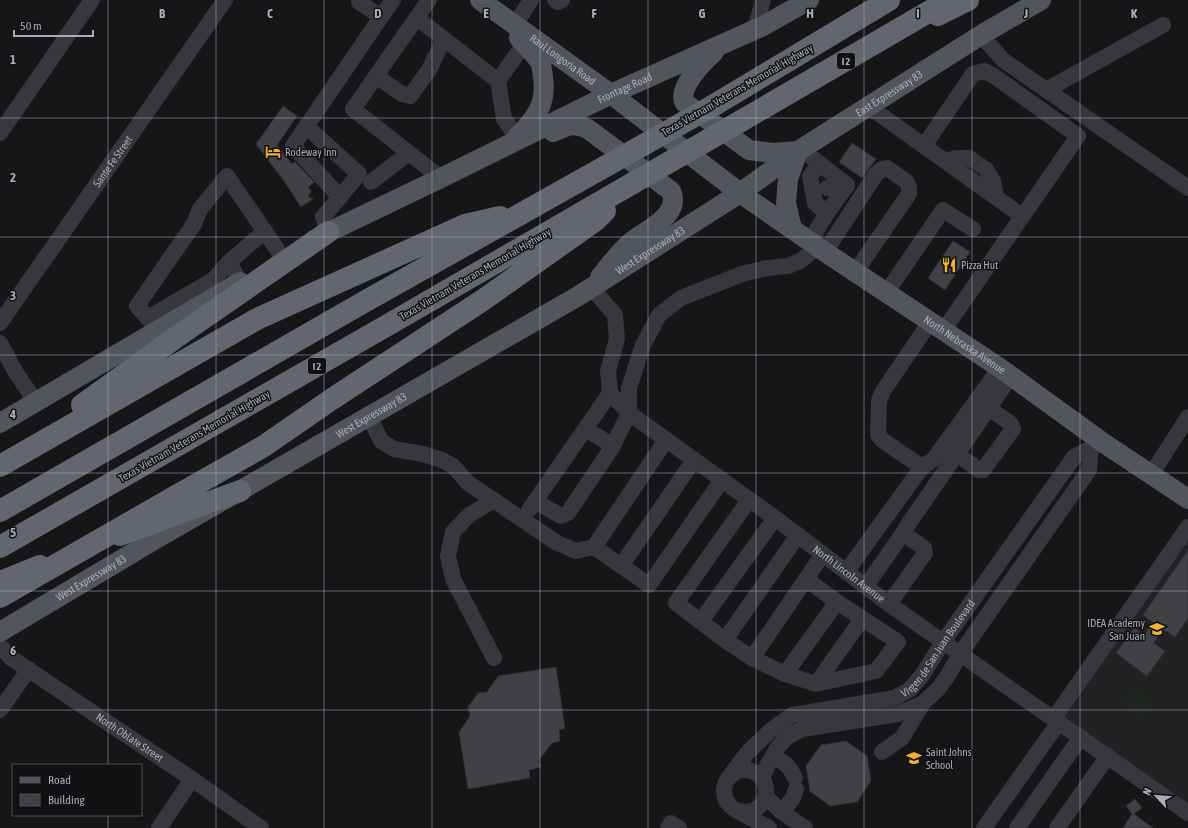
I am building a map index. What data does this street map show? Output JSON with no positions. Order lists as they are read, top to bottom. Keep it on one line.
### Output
{"streets":{"highway":["I 2","Texas Vietnam Veterans Memorial Highway"],"main road":["Raul Longoria Road","Frontage Road","East Expressway 83","West Expressway 83","North Nebraska Avenue"],"street":["Sante Fe Street","North Lincoln Avenue","Virgen de San Juan Boulevard","North Oblate Street"]},"crossings":[["Raul Longoria Road","Frontage Road"],["Raul Longoria Road","East Expressway 83"],["Raul Longoria Road","West Expressway 83"],["Raul Longoria Road","North Nebraska Avenue"],["East Expressway 83","West Expressway 83"],["East Expressway 83","North Nebraska Avenue"],["West Expressway 83","North Nebraska Avenue"],["North Nebraska Avenue","Virgen de San Juan Boulevard"],["North Lincoln Avenue","Virgen de San Juan Boulevard"]],"places":{"hotel":["Rodeway Inn"],"restaurant":["Pizza Hut"],"school or university":["IDEA Academy San Juan","Saint Johns School"]},"legend":["Road","Building"],"scale_bar":"50 m","north":"top left","grid":{"columns":["B","C","D","E","F","G","H","I","J","K"],"rows":["1","2","3","4","5","6"]}}
